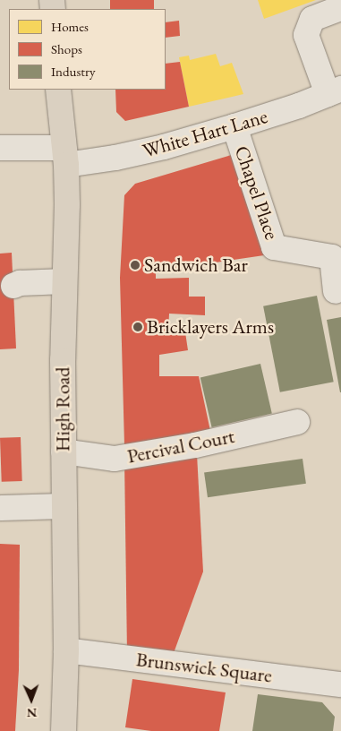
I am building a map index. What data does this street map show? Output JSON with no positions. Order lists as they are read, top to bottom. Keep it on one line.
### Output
{"streets":{"main road":["High Road"],"street":["White Hart Lane","Chapel Place","Percival Court","Brunswick Square"]},"crossings":[["White Hart Lane","Chapel Place"],["White Hart Lane","High Road"],["High Road","Percival Court"],["High Road","Brunswick Square"]],"places":["Sandwich Bar","Bricklayers Arms"],"legend":["Homes","Shops","Industry"],"north":"bottom"}
